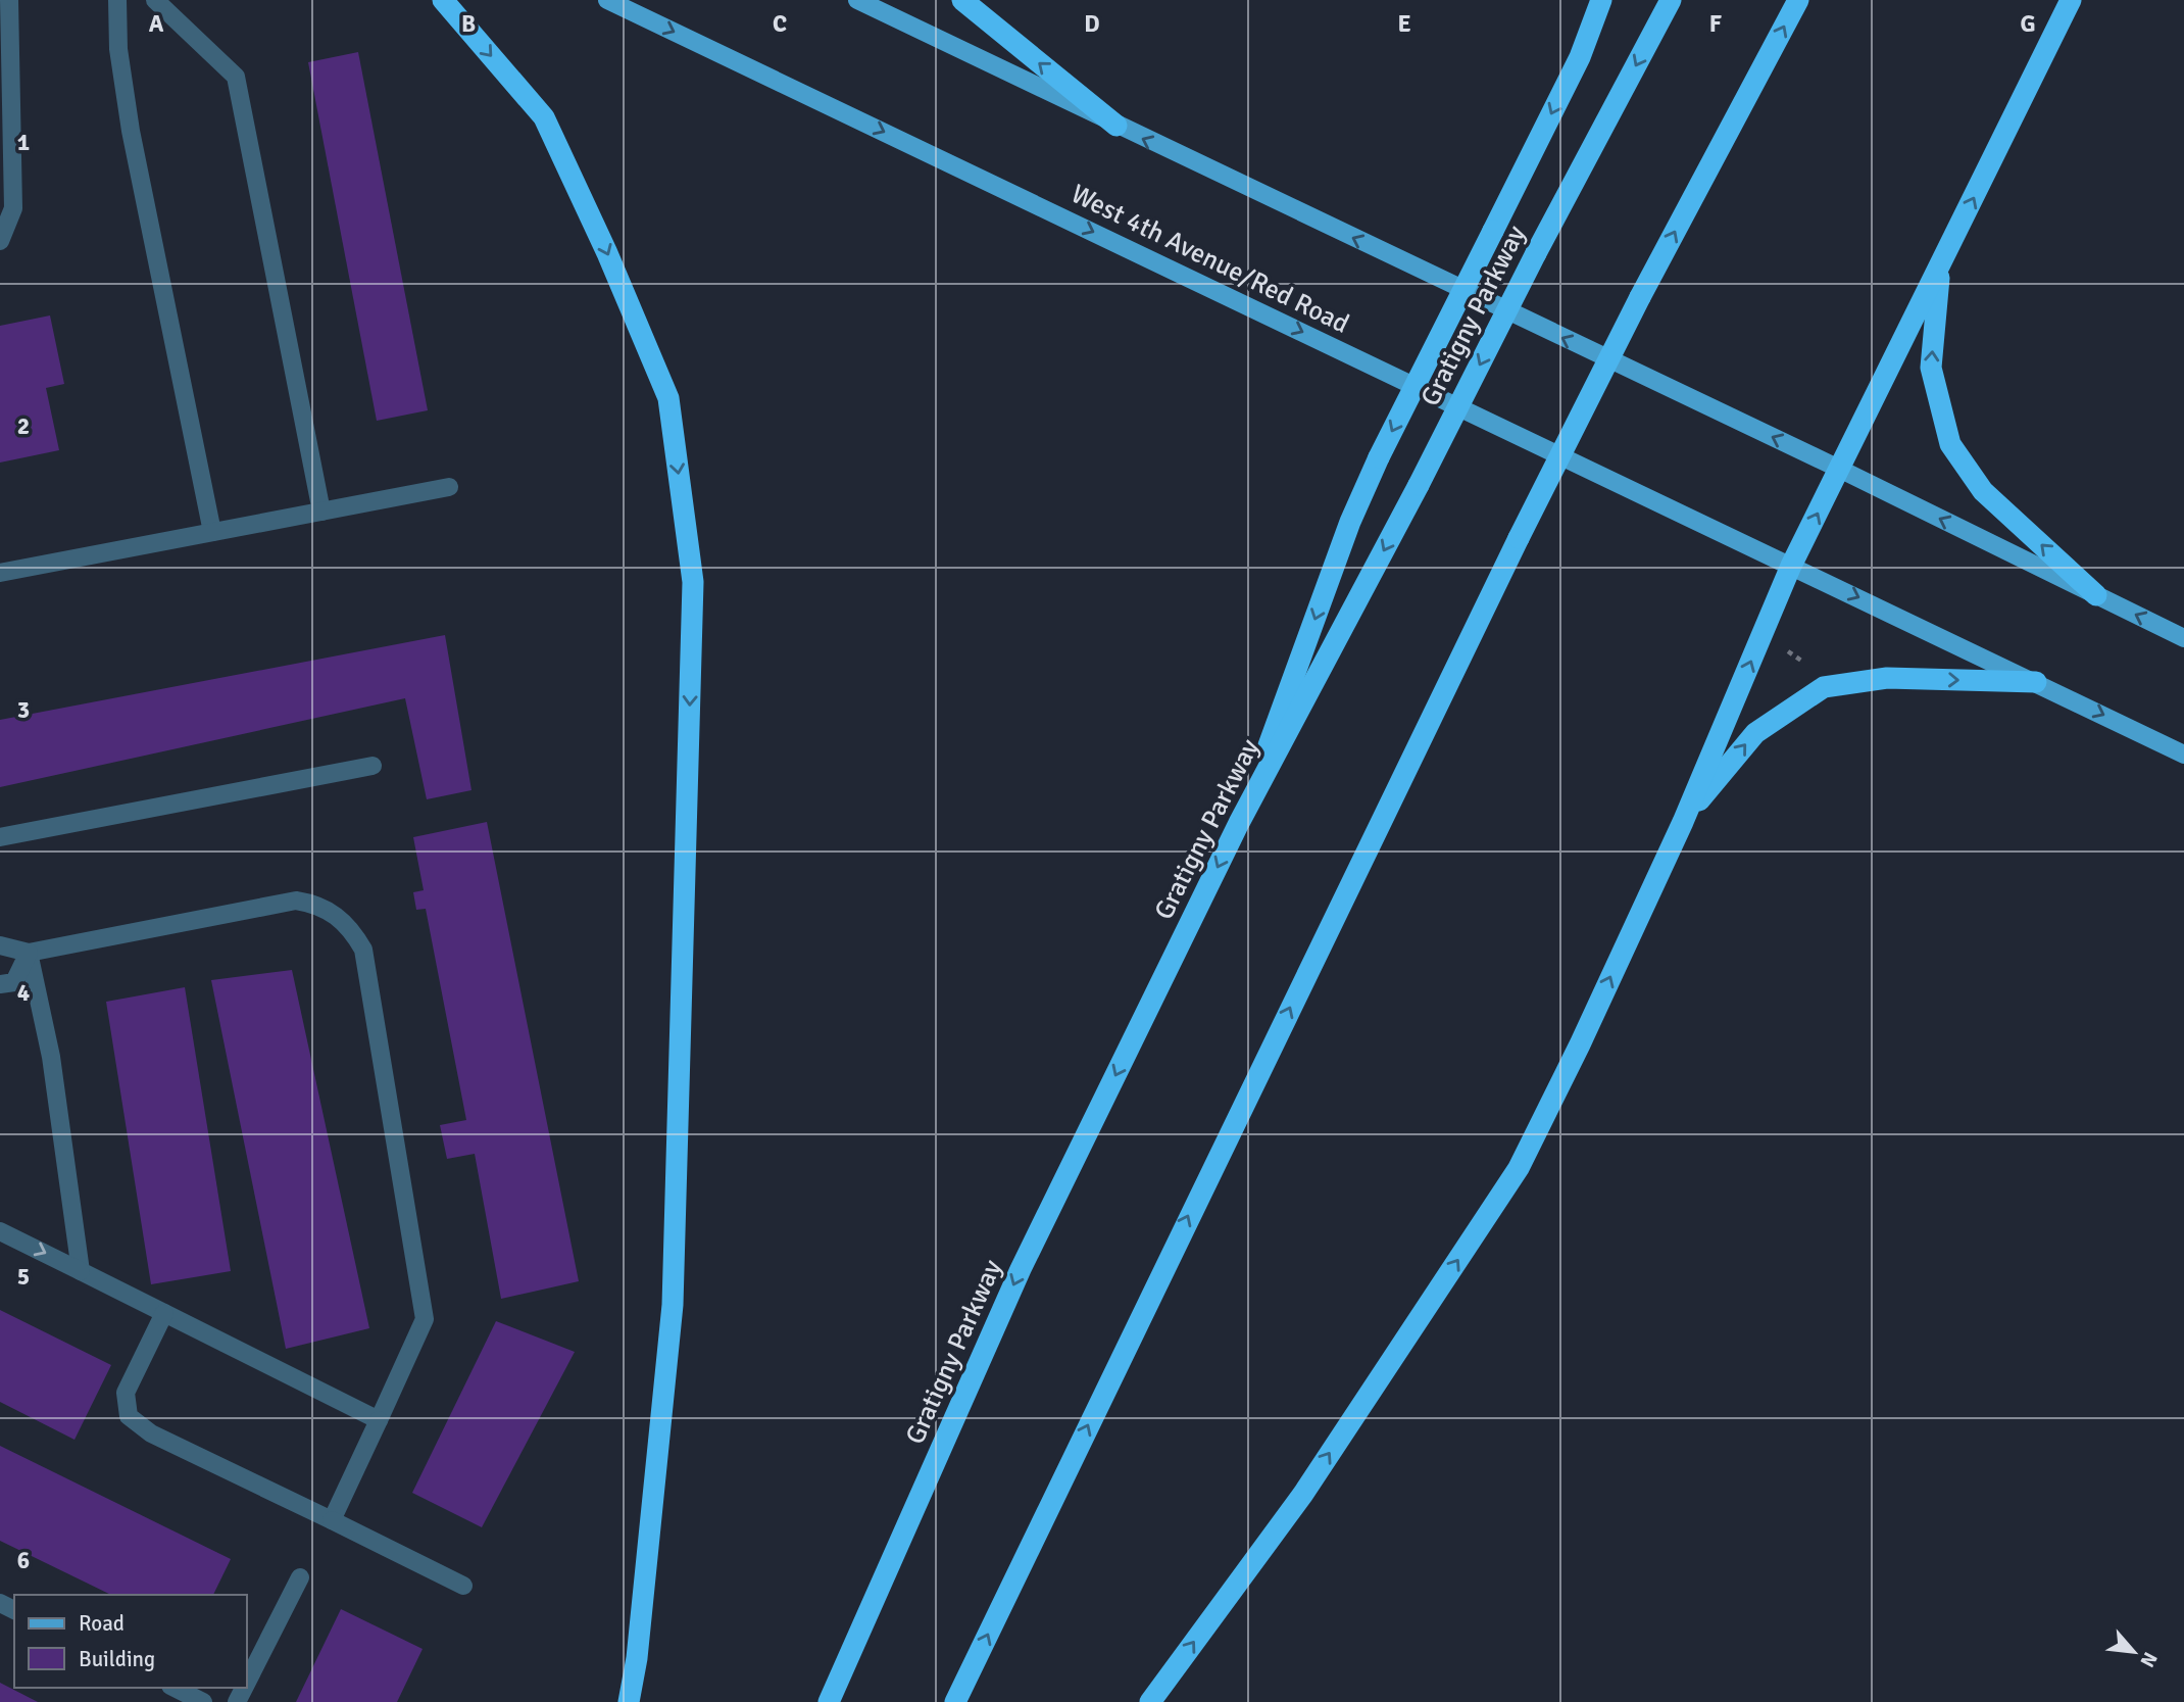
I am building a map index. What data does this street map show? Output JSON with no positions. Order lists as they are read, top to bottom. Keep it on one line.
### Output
{"streets":{"highway":["Gratigny Parkway"],"main road":["West 4th Avenue/Red Road"]},"legend":["Road","Building"],"north":"bottom right","grid":{"columns":["A","B","C","D","E","F","G"],"rows":["1","2","3","4","5","6"]}}
